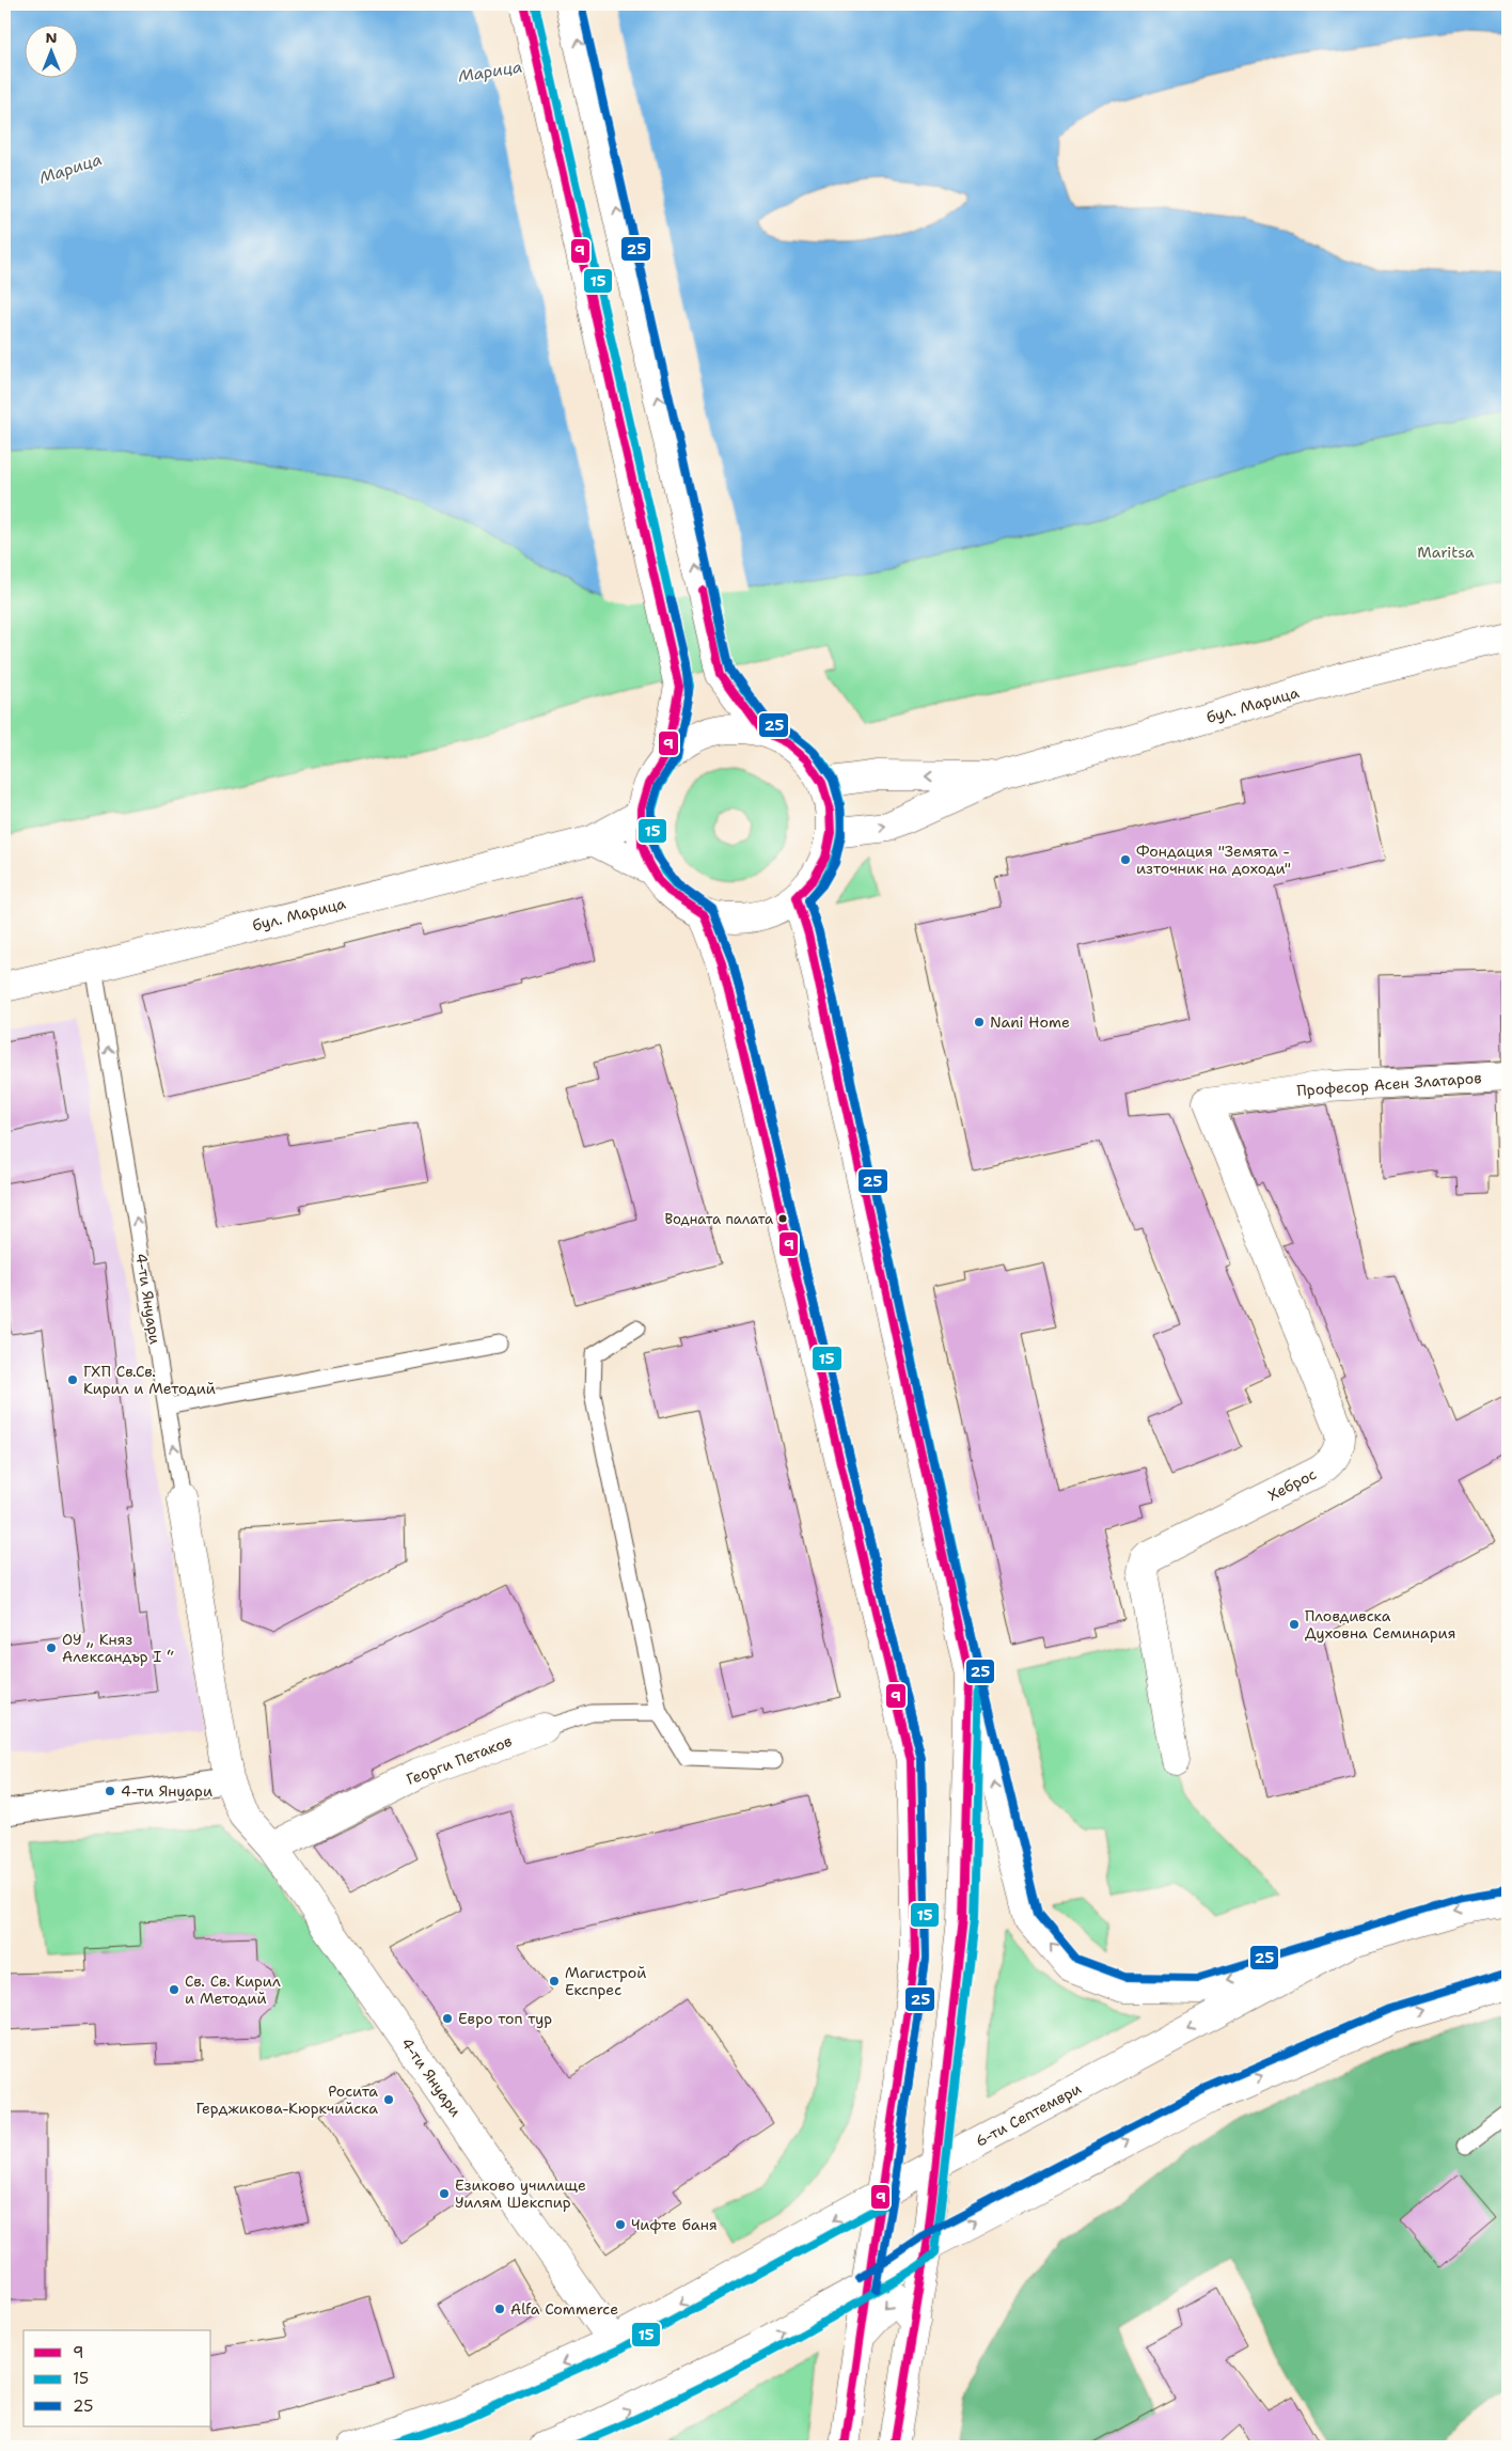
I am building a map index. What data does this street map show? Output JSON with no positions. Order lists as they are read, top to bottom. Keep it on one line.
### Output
{"streets":{"main road":["бул. Марица","Професор Асен Златаров","4-ти Януари","Хеброс","Георги Петаков","6-ти Септември"]},"crossings":[["бул. Марица","4-ти Януари"],["Професор Асен Златаров","Хеброс"],["4-ти Януари","Георги Петаков"],["4-ти Януари","6-ти Септември"]],"one_way":["4-ти Януари"],"water":["Марица"],"parks":["Maritsa"],"places":["Фондация \"Земята - източник на доходи\"","Nani Home","Водната палата","ГХП Св.Св. Кирил и Методий","Пловдивска Духовна Семинария","ОУ „ Княз Александър I “","4-ти Януари","Магистрой Експрес","Св. Св. Кирил и Методий","Евро топ тур","Росита Герджикова-Кюркчийска","Езиково училище Уилям Шекспир","Чифте баня","Alfa Commerce"],"lines":["transit line 9","transit line 15","transit line 25"],"legend":["9","15","25"],"north":"top"}
